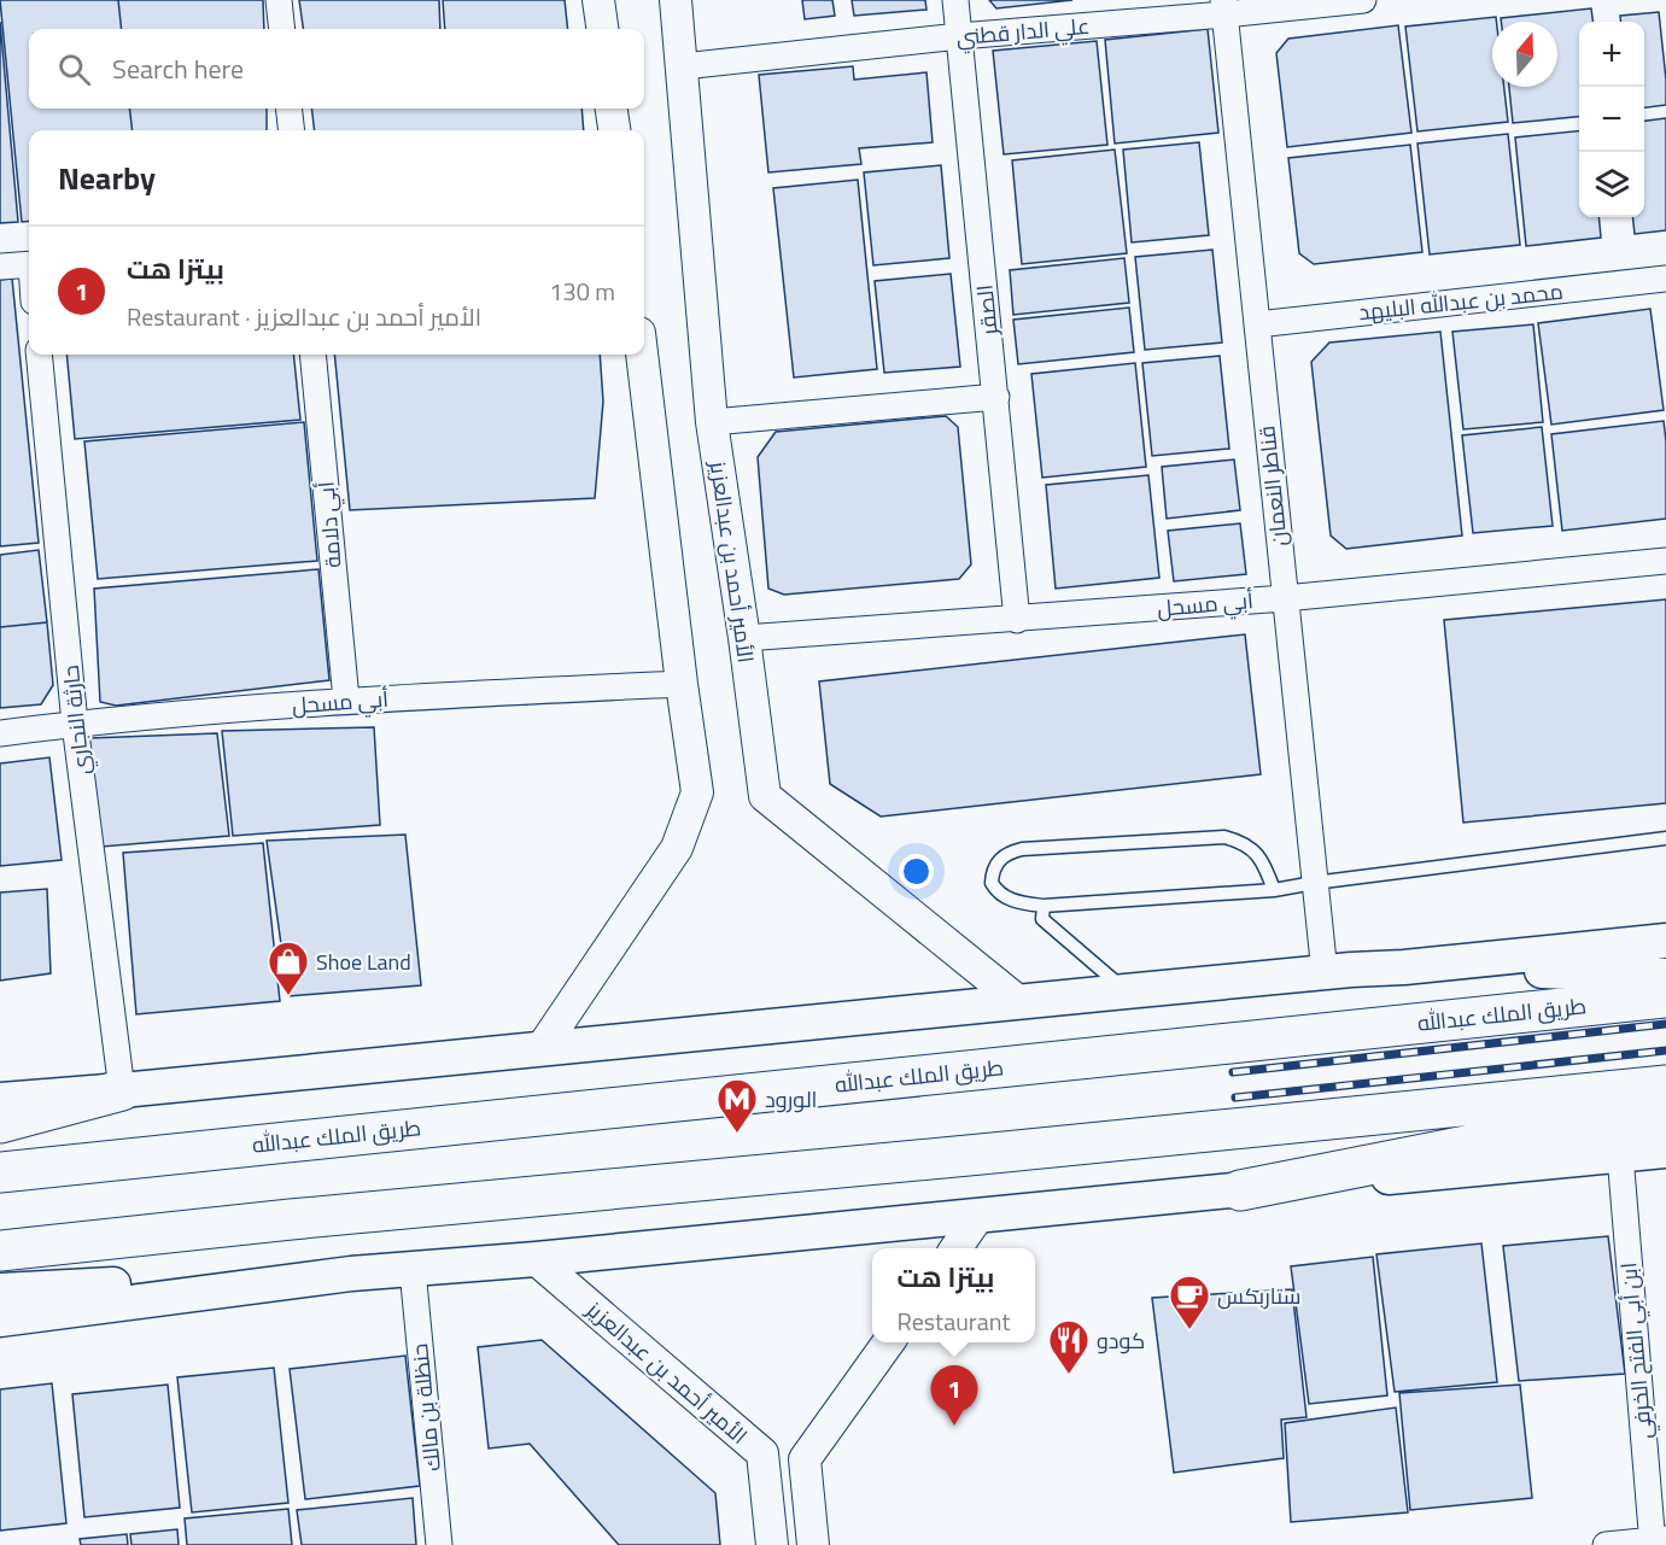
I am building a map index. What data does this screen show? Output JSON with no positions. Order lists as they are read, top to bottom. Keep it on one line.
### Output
{"streets":{"highway":["طريق الملك عبدالله"],"street":["علي الدار قطني","محمد بن عبدالله البليهد","الصقر","قناطر النعمان","أبي دلامة","الأمير أحمد بن عبدالعزيز","أبي مسحل","حارثة النجاري","ابن أبي الفتح الخرفي","حنظلة بن مالك"]},"crossings":[["علي الدار قطني","الصقر"],["علي الدار قطني","قناطر النعمان"],["علي الدار قطني","الأمير أحمد بن عبدالعزيز"],["محمد بن عبدالله البليهد","قناطر النعمان"],["الصقر","أبي مسحل"],["قناطر النعمان","أبي مسحل"],["أبي دلامة","أبي مسحل"],["الأمير أحمد بن عبدالعزيز","أبي مسحل"],["أبي مسحل","حارثة النجاري"]],"places":{"shop":["Shoe Land"],"metro station":["الورود"],"cafe":["ستاربكس"],"restaurant":["كودو"]},"north":"top","page":{"map_buttons":["+","−"],"search":"Search here","heading":"Nearby","list":[{"mark":"1","name":"بيتزا هت","note":"Restaurant · الأمير أحمد بن عبدالعزيز","value":"130 m"}],"popup":["بيتزا هت","Restaurant"],"pins":"1"}}
